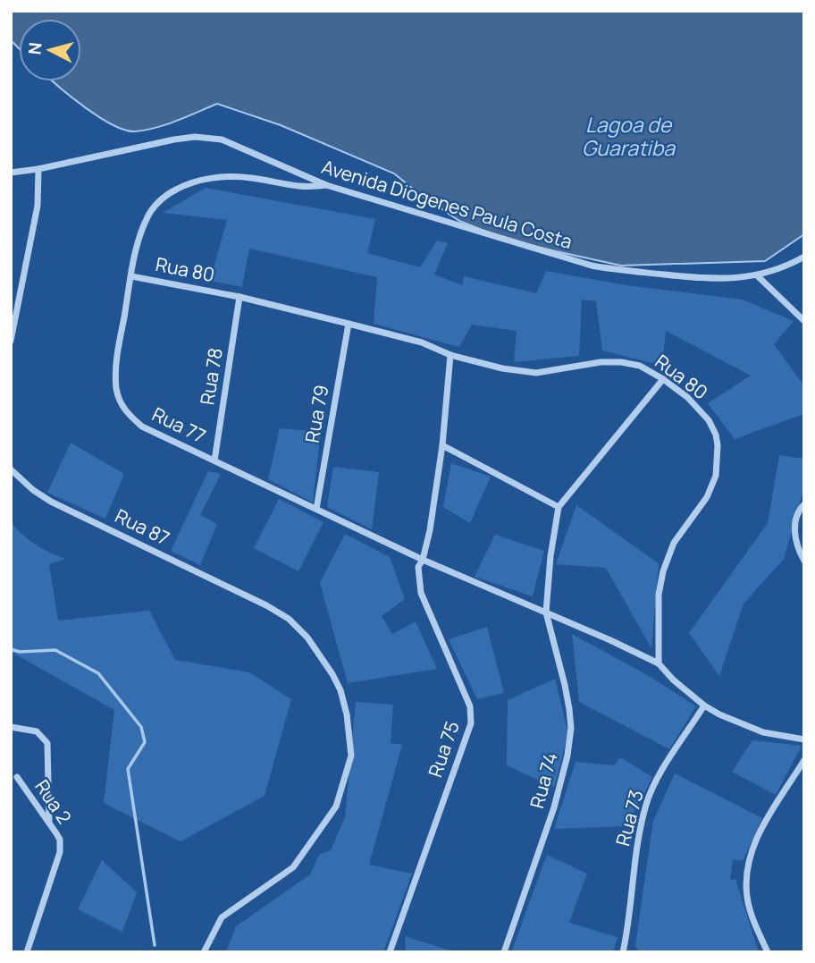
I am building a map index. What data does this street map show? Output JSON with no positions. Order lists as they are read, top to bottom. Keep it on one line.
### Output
{"streets":{"street":["Avenida Diogenes Paula Costa","Rua 80","Rua 78","Rua 79","Rua 77","Rua 87","Rua 75","Rua 74","Rua 2","Rua 73"]},"crossings":[["Avenida Diogenes Paula Costa","Rua 77"],["Rua 80","Rua 78"],["Rua 80","Rua 79"],["Rua 80","Rua 77"],["Rua 78","Rua 77"],["Rua 79","Rua 77"],["Rua 77","Rua 75"],["Rua 77","Rua 74"]],"water":["Lagoa de Guaratiba"],"north":"left"}
